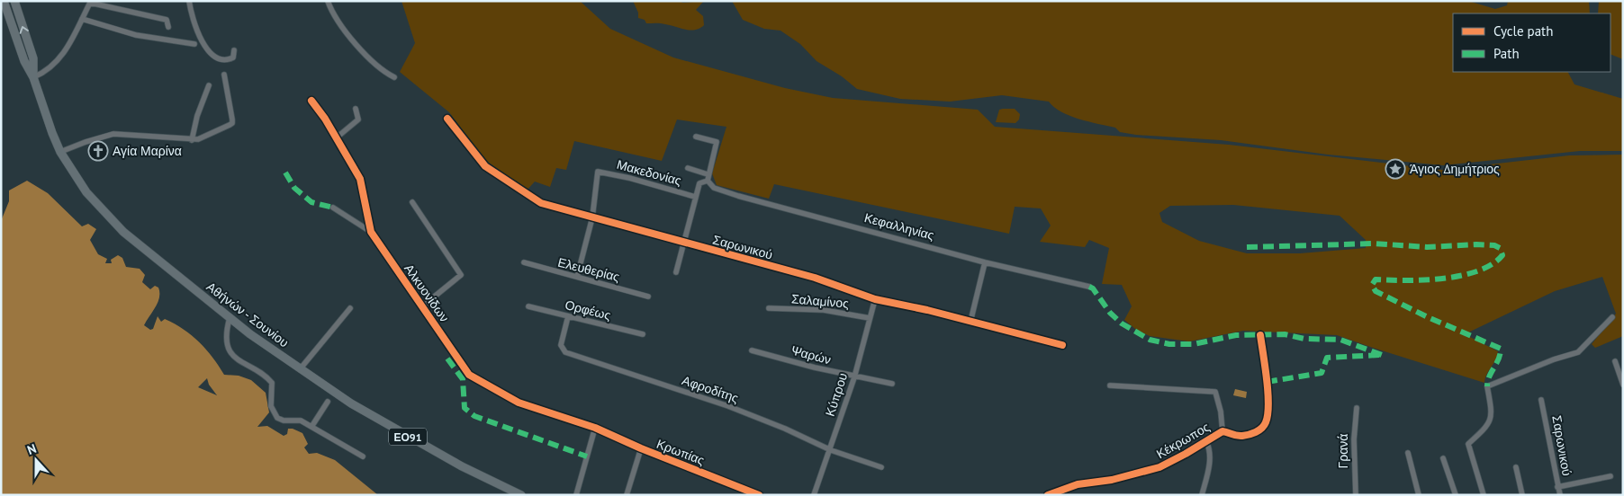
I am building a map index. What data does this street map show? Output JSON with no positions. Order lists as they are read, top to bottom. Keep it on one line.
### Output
{"streets":{"main road":["Αθήνών - Σουνίου","ΕΟ91"],"street":["Μακεδονίας","Κεφαλληνίας","Σαρωνικού","Ελευθερίας","Αλκυονίδων","Σαλαμίνος","Ορφέως","Ψαρών","Αφροδίτης","Κύπρου","Κέκρωπος","Γρανά","Κρωπίας"]},"crossings":[["Μακεδονίας","Σαρωνικού"],["Σαρωνικού","Κύπρου"],["Αλκυονίδων","Κρωπίας"],["Σαλαμίνος","Κύπρου"],["Ορφέως","Αφροδίτης"],["Ψαρών","Κύπρου"],["Αφροδίτης","Κύπρου"]],"places":{"church":["Αγία Μαρίνα"],"place":["Άγιος Δημήτριος"]},"legend":["Cycle path","Path"],"north":"top"}
